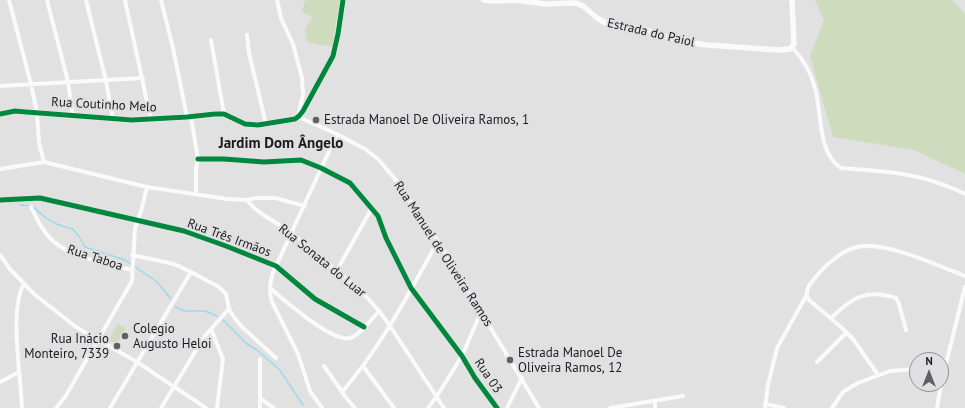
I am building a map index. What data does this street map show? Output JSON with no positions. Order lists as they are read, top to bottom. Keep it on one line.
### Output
{"streets":{"street":["Estrada do Paiol","Rua Coutinho Melo","Rua Três Irmãos","Rua Manuel de Oliveira Ramos","Rua Taboa","Rua Sonata do Luar","Rua 03"]},"crossings":[["Rua Coutinho Melo","Rua Manuel de Oliveira Ramos"]],"districts":["Jardim Dom Ângelo"],"places":["Estrada Manoel De Oliveira Ramos, 1","Colegio Augusto Heloi","Rua Inácio Monteiro, 7339","Estrada Manoel De Oliveira Ramos, 12"],"north":"top"}
